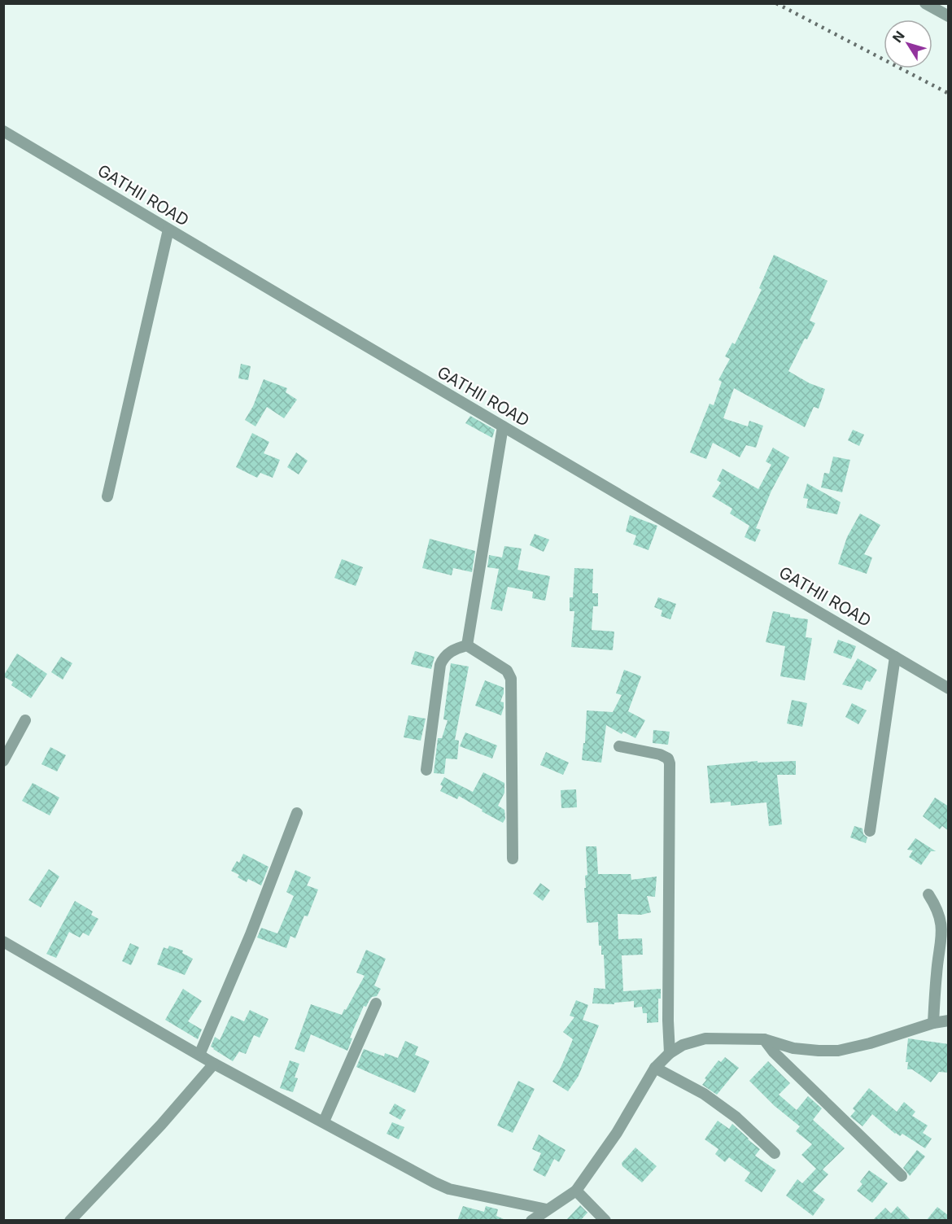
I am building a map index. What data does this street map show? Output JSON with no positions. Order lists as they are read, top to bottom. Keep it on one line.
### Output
{"streets":{"street":["GATHII ROAD"]},"north":"top left"}
